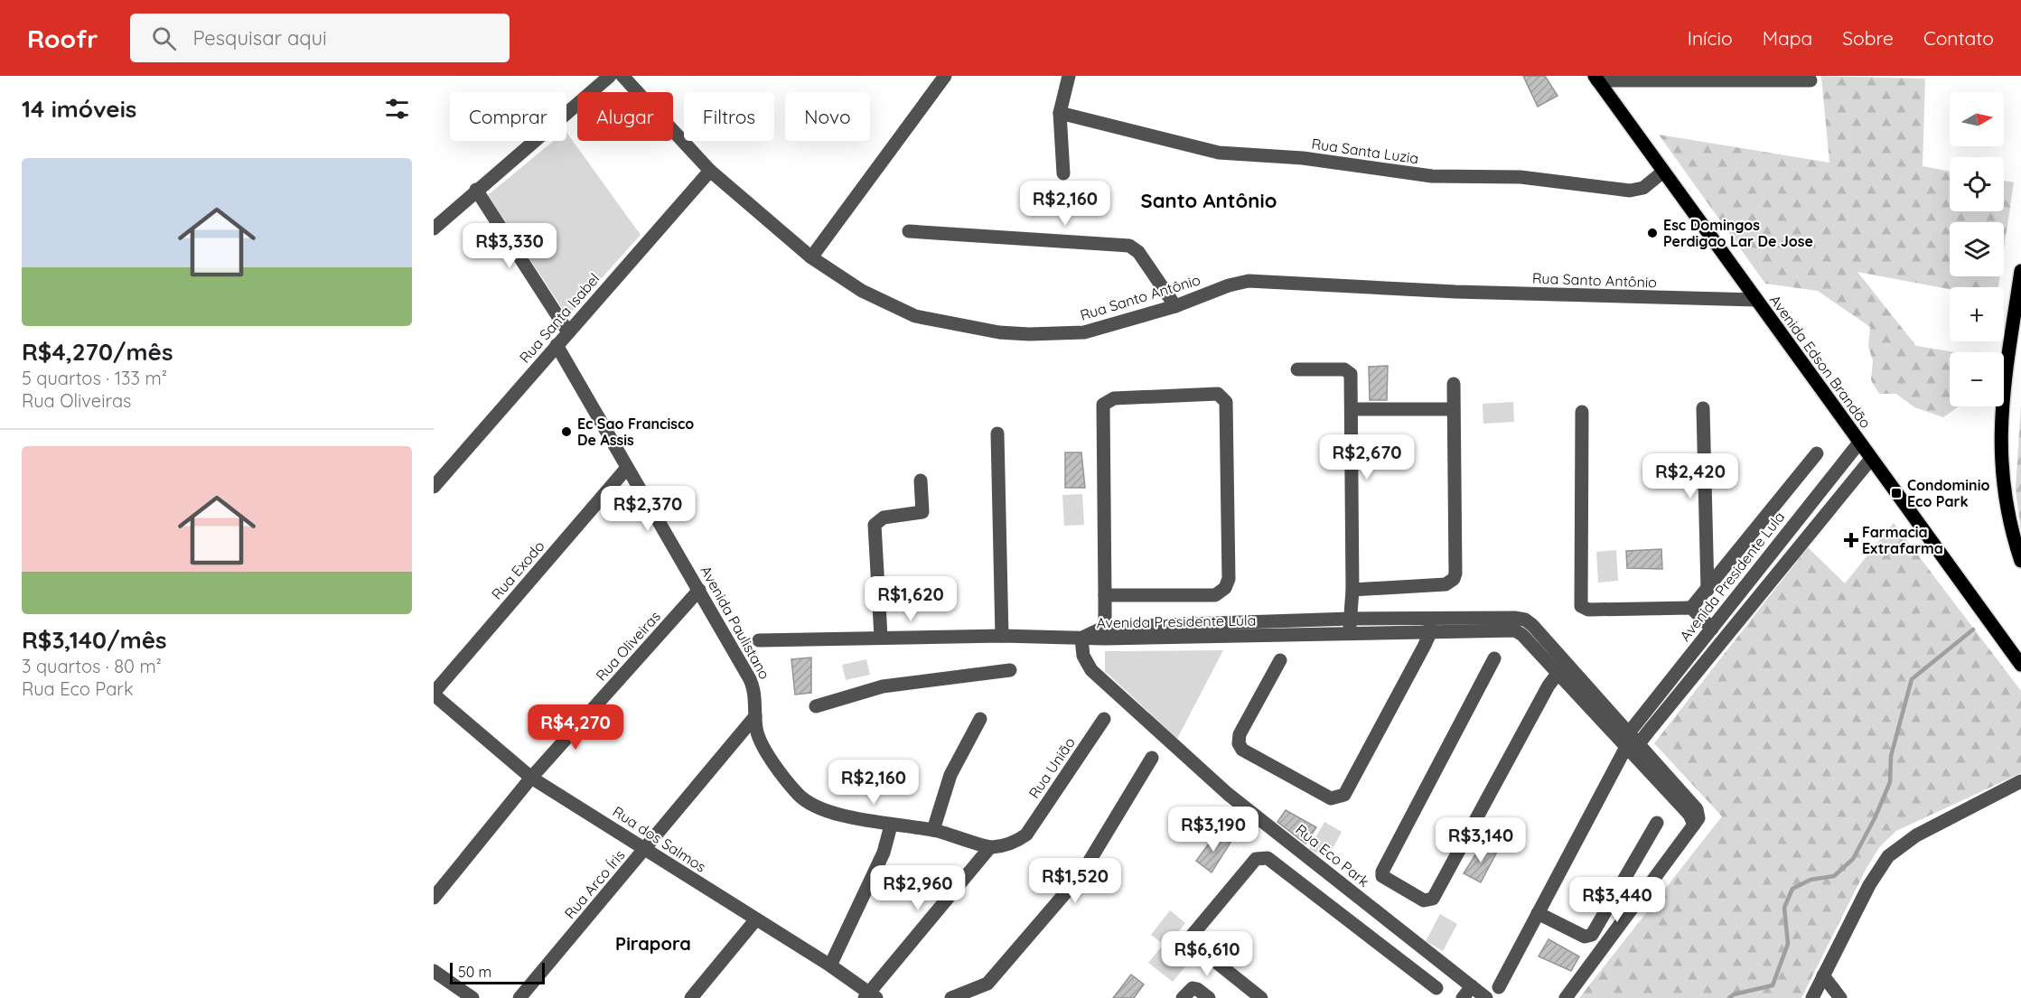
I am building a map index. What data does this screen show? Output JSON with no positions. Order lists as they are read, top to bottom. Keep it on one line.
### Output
{"streets":{"main road":["Avenida Edson Brandão"],"street":["Rua Santa Luzia","Rua Santo Antônio","Rua Santa Isabel","Rua Exodo","Avenida Presidente Lula","Avenida Paulistano","Rua Oliveiras","Rua União","Rua dos Salmos","Rua Eco Park","Rua Arco Íris"]},"crossings":[["Rua Santa Luzia","Avenida Edson Brandão"],["Rua Santo Antônio","Rua Santa Isabel"],["Rua Santo Antônio","Avenida Edson Brandão"],["Rua Santa Isabel","Avenida Paulistano"],["Avenida Edson Brandão","Avenida Presidente Lula"],["Rua Exodo","Avenida Paulistano"],["Rua Exodo","Rua dos Salmos"],["Avenida Presidente Lula","Rua Eco Park"],["Avenida Paulistano","Rua Oliveiras"],["Avenida Paulistano","Rua União"],["Avenida Paulistano","Rua Arco Íris"],["Rua Oliveiras","Rua dos Salmos"],["Rua dos Salmos","Rua Arco Íris"]],"districts":["Santo Antônio","Pirapora"],"places":{"other":["Esc Domingos Perdigao Lar De Jose","Ec Sao Francisco De Assis"],"transit":["Condominio Eco Park"],"health":["Farmacia Extrafarma"]},"scale_bar":"50 m","north":"right","page":{"header":"Roofr","search":"Pesquisar aqui","nav":["Início","Mapa","Sobre","Contato"],"heading":"14 imóveis","map_buttons":["+","−"],"chip":["Comprar","Alugar","Filtros","Novo"],"list":[{"name":"R$4,270/mês","note":"5 quartos · 133 m² · Rua Oliveiras"},{"name":"R$3,140/mês","note":"3 quartos · 80 m² · Rua Eco Park"}],"price":["R$2,160","R$3,330","R$2,670","R$2,420","R$2,370","R$1,620","R$4,270","R$2,160","R$3,190","R$3,140","R$1,520","R$2,960","R$3,440","R$6,610"],"scale":"50 m"}}
